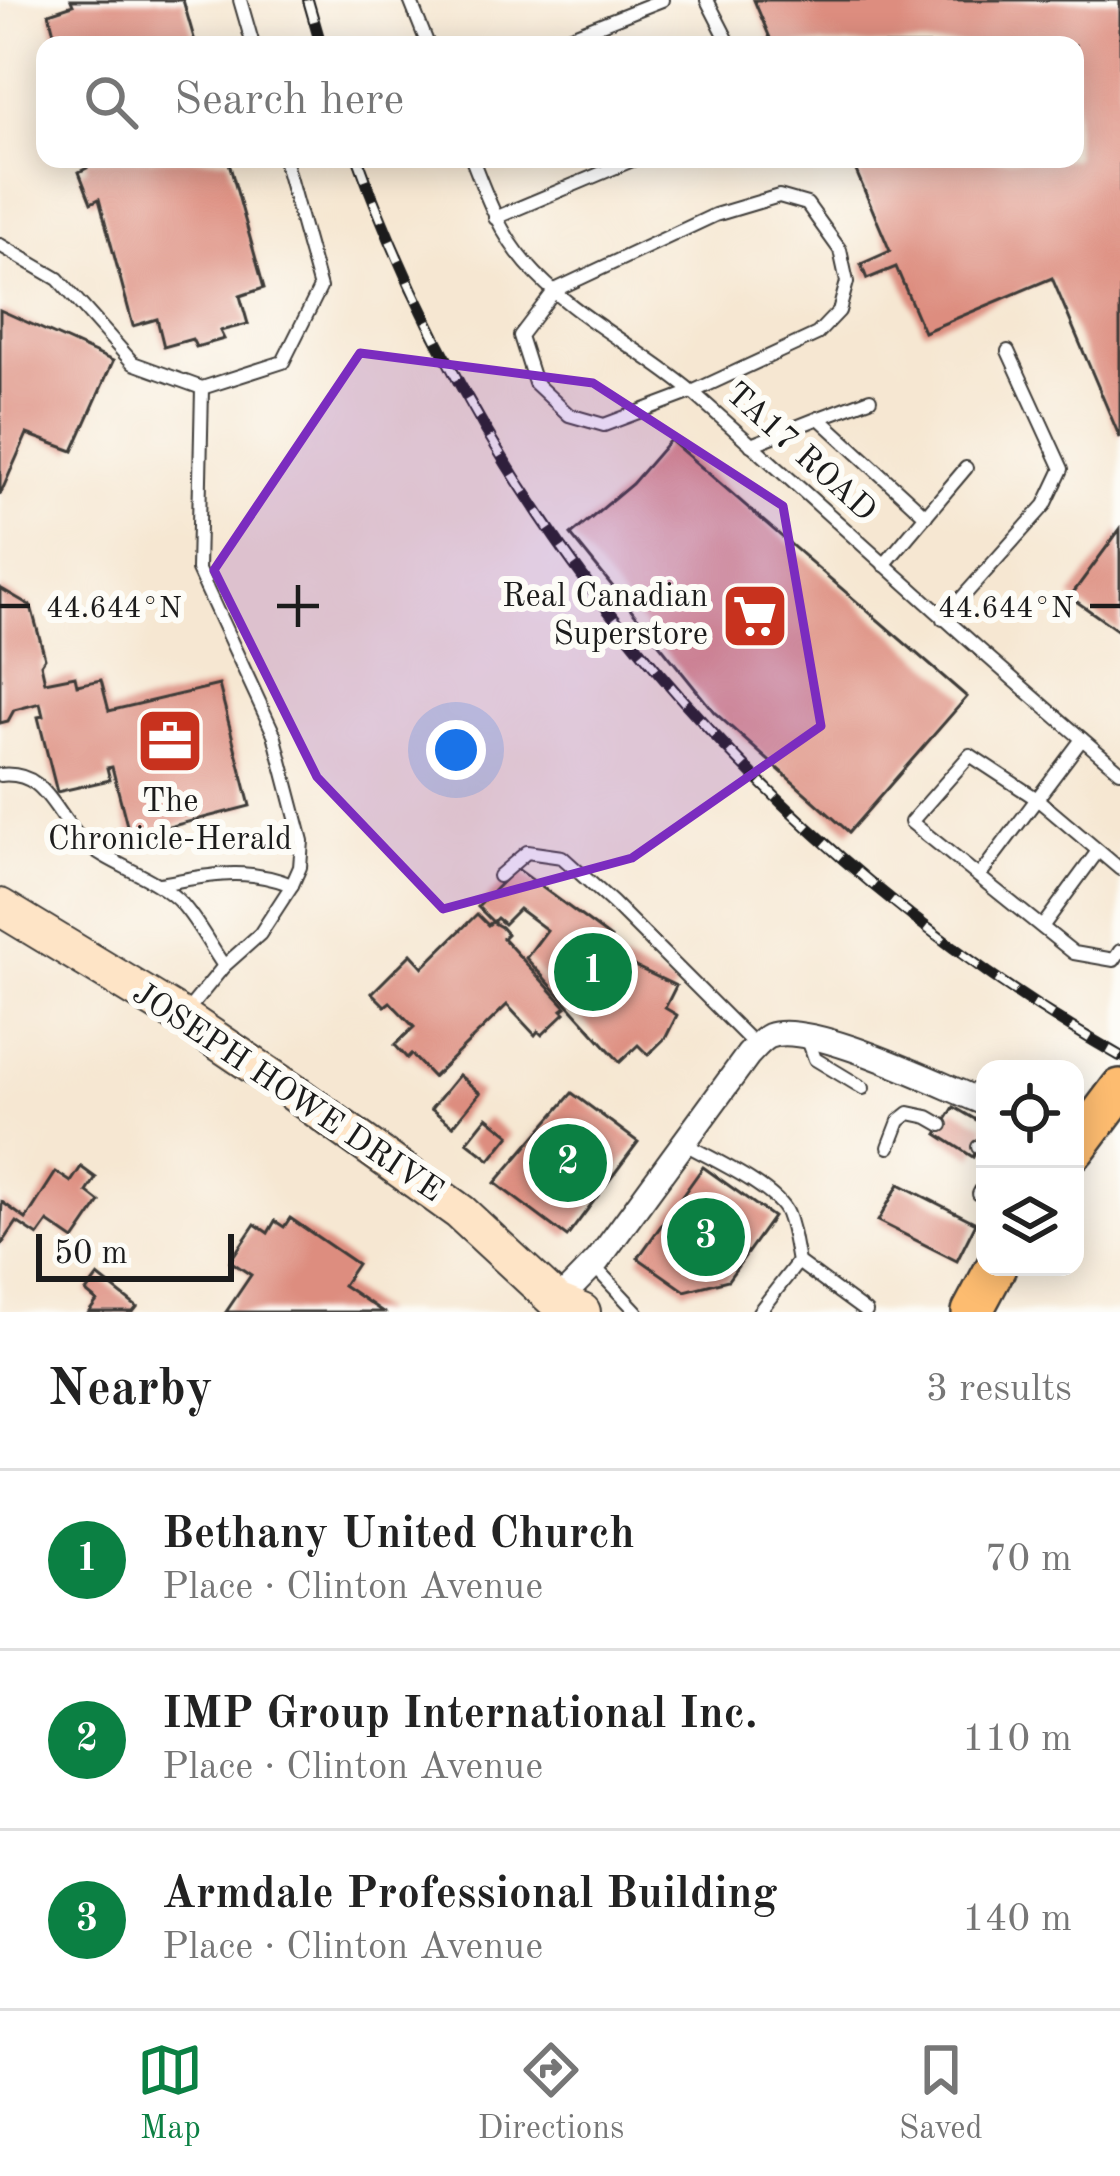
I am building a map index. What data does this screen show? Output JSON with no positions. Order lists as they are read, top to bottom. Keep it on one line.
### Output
{"streets":{"main road":["JOSEPH HOWE DRIVE"],"lane":["TA17 ROAD"]},"places":{"supermarket":["Real Canadian Superstore"],"office":["The Chronicle-Herald"]},"scale_bar":"50 m","page":{"search":"Search here","pins":["1","2","3"],"scale":"50 m","heading":["Nearby","3 results"],"list":[{"mark":"1","name":"Bethany United Church","note":"Place · Clinton Avenue","value":"70 m"},{"mark":"2","name":"IMP Group International Inc.","note":"Place · Clinton Avenue","value":"110 m"},{"mark":"3","name":"Armdale Professional Building","note":"Place · Clinton Avenue","value":"140 m"}],"nav":["Map","Directions","Saved"]},"coordinates":["44.644°N"]}
